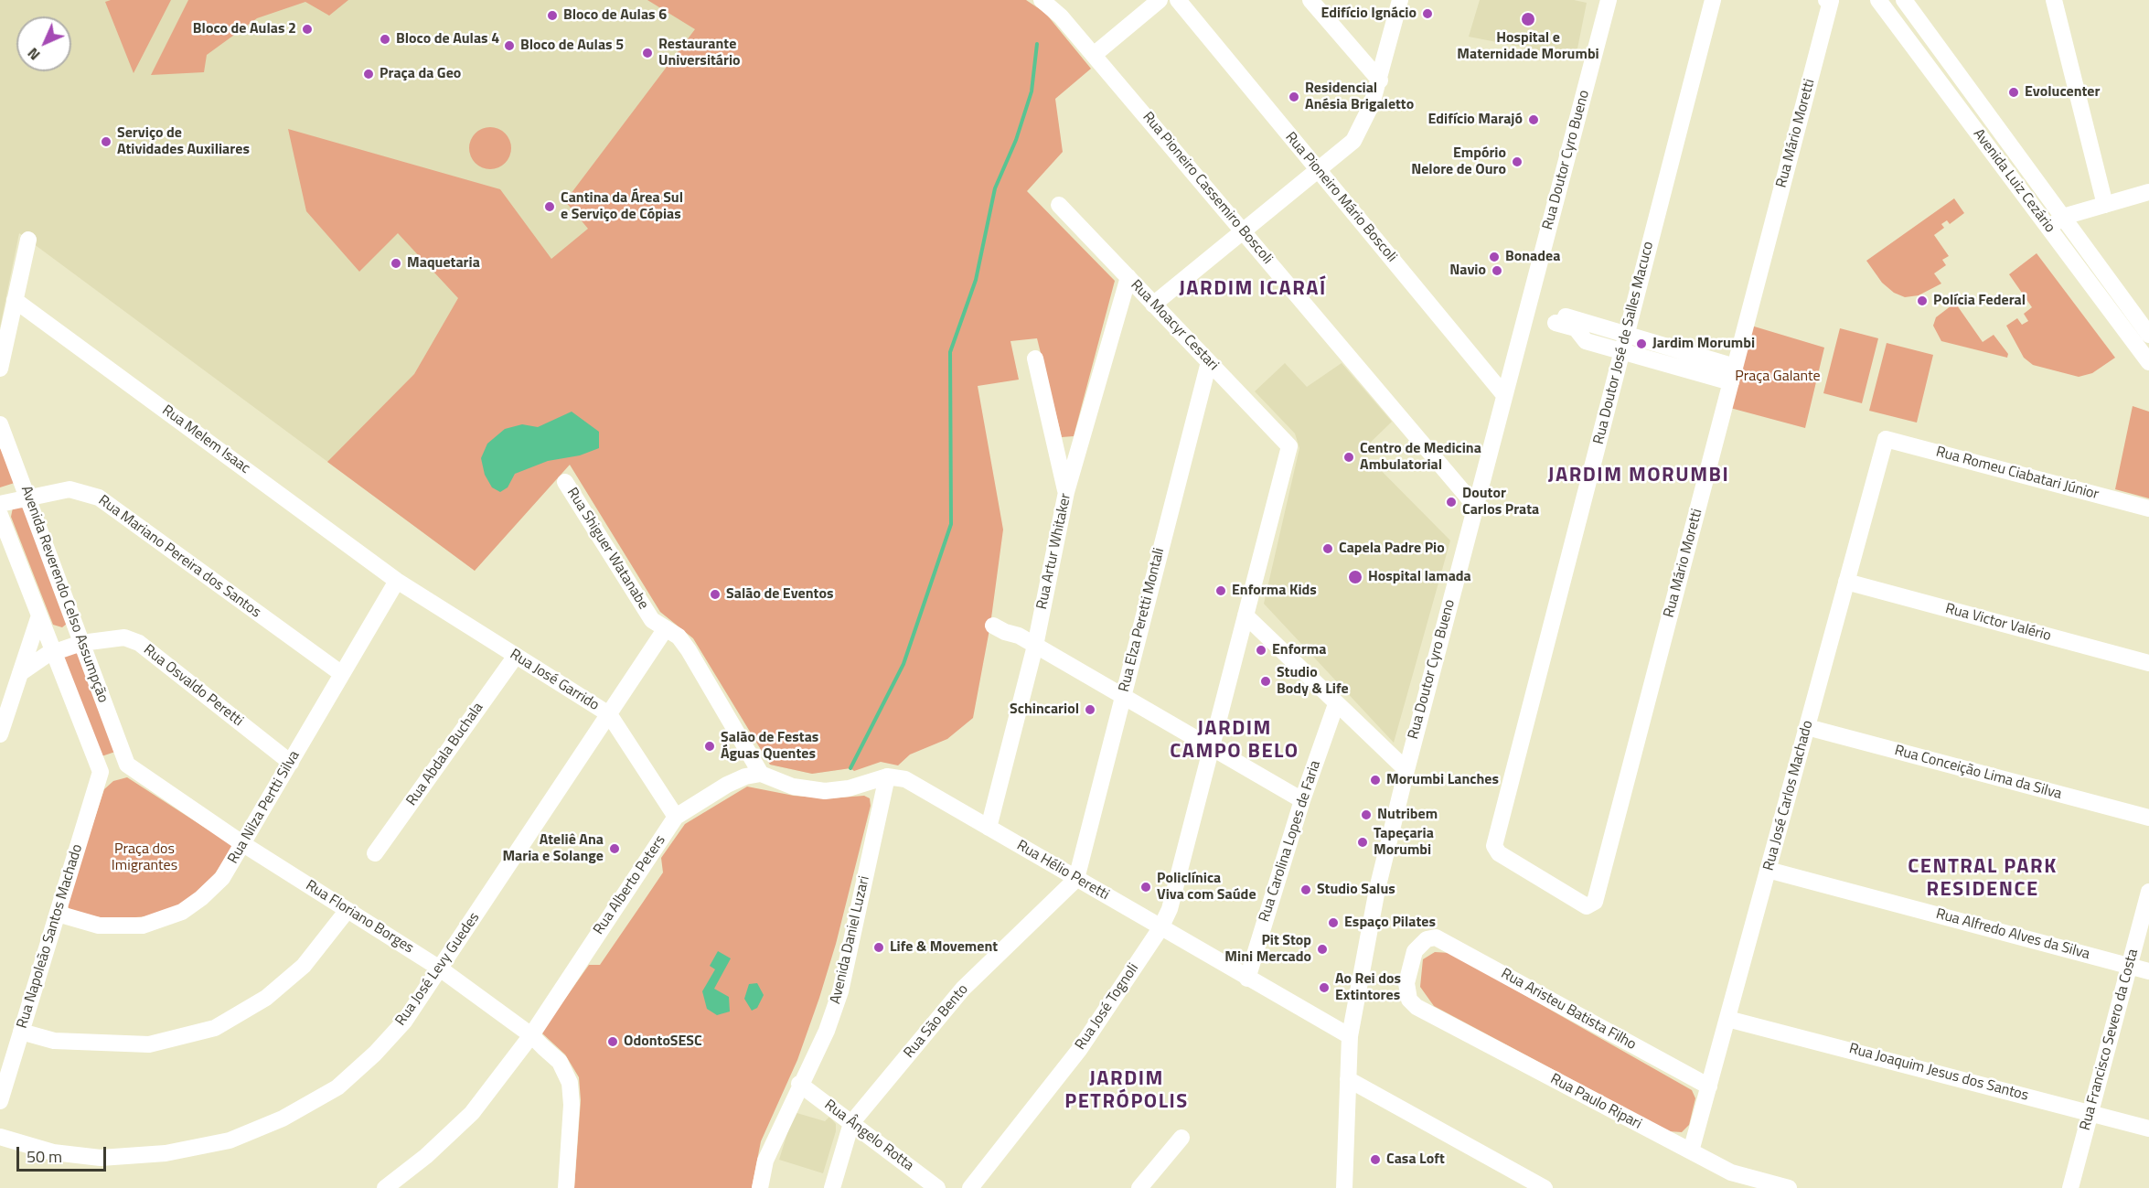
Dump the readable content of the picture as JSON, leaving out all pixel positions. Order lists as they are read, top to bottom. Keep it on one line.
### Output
{"streets":{"street":["Rua Mário Moretti","Rua Doutor Cyro Bueno","Avenida Luiz Cezário","Rua Pioneiro Cassemiro Boscoli","Rua Pioneiro Mário Boscoli","Rua Moacyr Cestari","Rua Doutor José de Salles Macuco","Rua Melem Isaac","Rua Romeu Ciabatari Júnior","Rua Shiguer Watanabe","Rua Artur Whitaker","Rua Mariano Pereira dos Santos","Avenida Reverendo Celso Assumpção","Rua Elza Peretti Montali","Rua Victor Valério","Rua José Garrido","Rua Osvaldo Peretti","Rua Abdala Buchala","Rua Conceição Lima da Silva","Rua José Carlos Machado","Rua Nilza Pertti Silva","Rua Carolina Lopes de Faria","Rua Hélio Peretti","Rua Alberto Peters","Rua Floriano Borges","Rua Alfredo Alves da Silva","Rua Napoleão Santos Machado","Avenida Daniel Luzari","Rua José Levy Guedes","Rua José Tognoli","Rua Aristeu Batista Filho","Rua São Bento","Rua Francisco Severo da Costa","Rua Joaquim Jesus dos Santos","Rua Paulo Ripari","Rua Ângelo Rotta"]},"crossings":[["Rua Mário Moretti","Rua Doutor José de Salles Macuco"],["Rua Doutor Cyro Bueno","Rua Pioneiro Cassemiro Boscoli"],["Rua Doutor Cyro Bueno","Rua Pioneiro Mário Boscoli"],["Rua Doutor Cyro Bueno","Rua Hélio Peretti"],["Rua Moacyr Cestari","Rua Artur Whitaker"],["Rua Moacyr Cestari","Rua Elza Peretti Montali"],["Rua Moacyr Cestari","Rua José Tognoli"],["Rua Melem Isaac","Rua José Garrido"],["Rua Melem Isaac","Rua Nilza Pertti Silva"],["Rua Romeu Ciabatari Júnior","Rua José Carlos Machado"],["Rua Shiguer Watanabe","Rua Alberto Peters"],["Rua Shiguer Watanabe","Rua José Levy Guedes"],["Rua Artur Whitaker","Rua Hélio Peretti"],["Rua Mariano Pereira dos Santos","Avenida Reverendo Celso Assumpção"],["Rua Mariano Pereira dos Santos","Rua Nilza Pertti Silva"],["Avenida Reverendo Celso Assumpção","Rua Osvaldo Peretti"],["Avenida Reverendo Celso Assumpção","Rua Floriano Borges"],["Avenida Reverendo Celso Assumpção","Rua Napoleão Santos Machado"],["Rua Elza Peretti Montali","Rua Hélio Peretti"],["Rua Elza Peretti Montali","Rua São Bento"],["Rua Victor Valério","Rua José Carlos Machado"],["Rua José Garrido","Rua Abdala Buchala"],["Rua José Garrido","Rua Nilza Pertti Silva"],["Rua José Garrido","Rua Alberto Peters"],["Rua José Garrido","Rua José Levy Guedes"],["Rua Osvaldo Peretti","Rua Nilza Pertti Silva"],["Rua Conceição Lima da Silva","Rua José Carlos Machado"],["Rua José Carlos Machado","Rua Alfredo Alves da Silva"],["Rua José Carlos Machado","Rua Aristeu Batista Filho"],["Rua José Carlos Machado","Rua Joaquim Jesus dos Santos"],["Rua José Carlos Machado","Rua Paulo Ripari"],["Rua Nilza Pertti Silva","Rua Floriano Borges"],["Rua Nilza Pertti Silva","Rua Napoleão Santos Machado"],["Rua Carolina Lopes de Faria","Rua Hélio Peretti"],["Rua Hélio Peretti","Avenida Daniel Luzari"],["Rua Hélio Peretti","Rua José Tognoli"],["Rua Hélio Peretti","Rua São Bento"],["Rua Alberto Peters","Rua Floriano Borges"],["Rua Floriano Borges","Rua José Levy Guedes"],["Rua Alfredo Alves da Silva","Rua Francisco Severo da Costa"],["Avenida Daniel Luzari","Rua Ângelo Rotta"],["Rua Aristeu Batista Filho","Rua Paulo Ripari"],["Rua São Bento","Rua Ângelo Rotta"],["Rua Francisco Severo da Costa","Rua Joaquim Jesus dos Santos"]],"districts":["JARDIM ICARAÍ","JARDIM MORUMBI","JARDIM CAMPO BELO","CENTRAL PARK RESIDENCE","JARDIM PETRÓPOLIS"],"parks":["Praça Galante","Praça dos Imigrantes"],"places":["Edifício Ignácio","Bloco de Aulas 6","Hospital e Maternidade Morumbi","Bloco de Aulas 2","Bloco de Aulas 4","Bloco de Aulas 5","Restaurante Universitário","Praça da Geo","Evolucenter","Residencial Anésia Brigaletto","Edifício Marajó","Serviço de Atividades Auxiliares","Empório Nelore de Ouro","Cantina da Área Sul e Serviço de Cópias","Bonadea","Maquetaria","Navio","Polícia Federal","Jardim Morumbi","Centro de Medicina Ambulatorial","Doutor Carlos Prata","Capela Padre Pio","Hospital Iamada","Enforma Kids","Salão de Eventos","Enforma","Studio Body & Life","Schincariol","Salão de Festas Águas Quentes","Morumbi Lanches","Nutribem","Tapeçaria Morumbi","Ateliê Ana Maria e Solange","Policlínica Viva com Saúde","Studio Salus","Espaço Pilates","Life & Movement","Pit Stop Mini Mercado","Ao Rei dos Extintores","OdontoSESC","Casa Loft"],"scale_bar":"50 m","north":"bottom left"}
